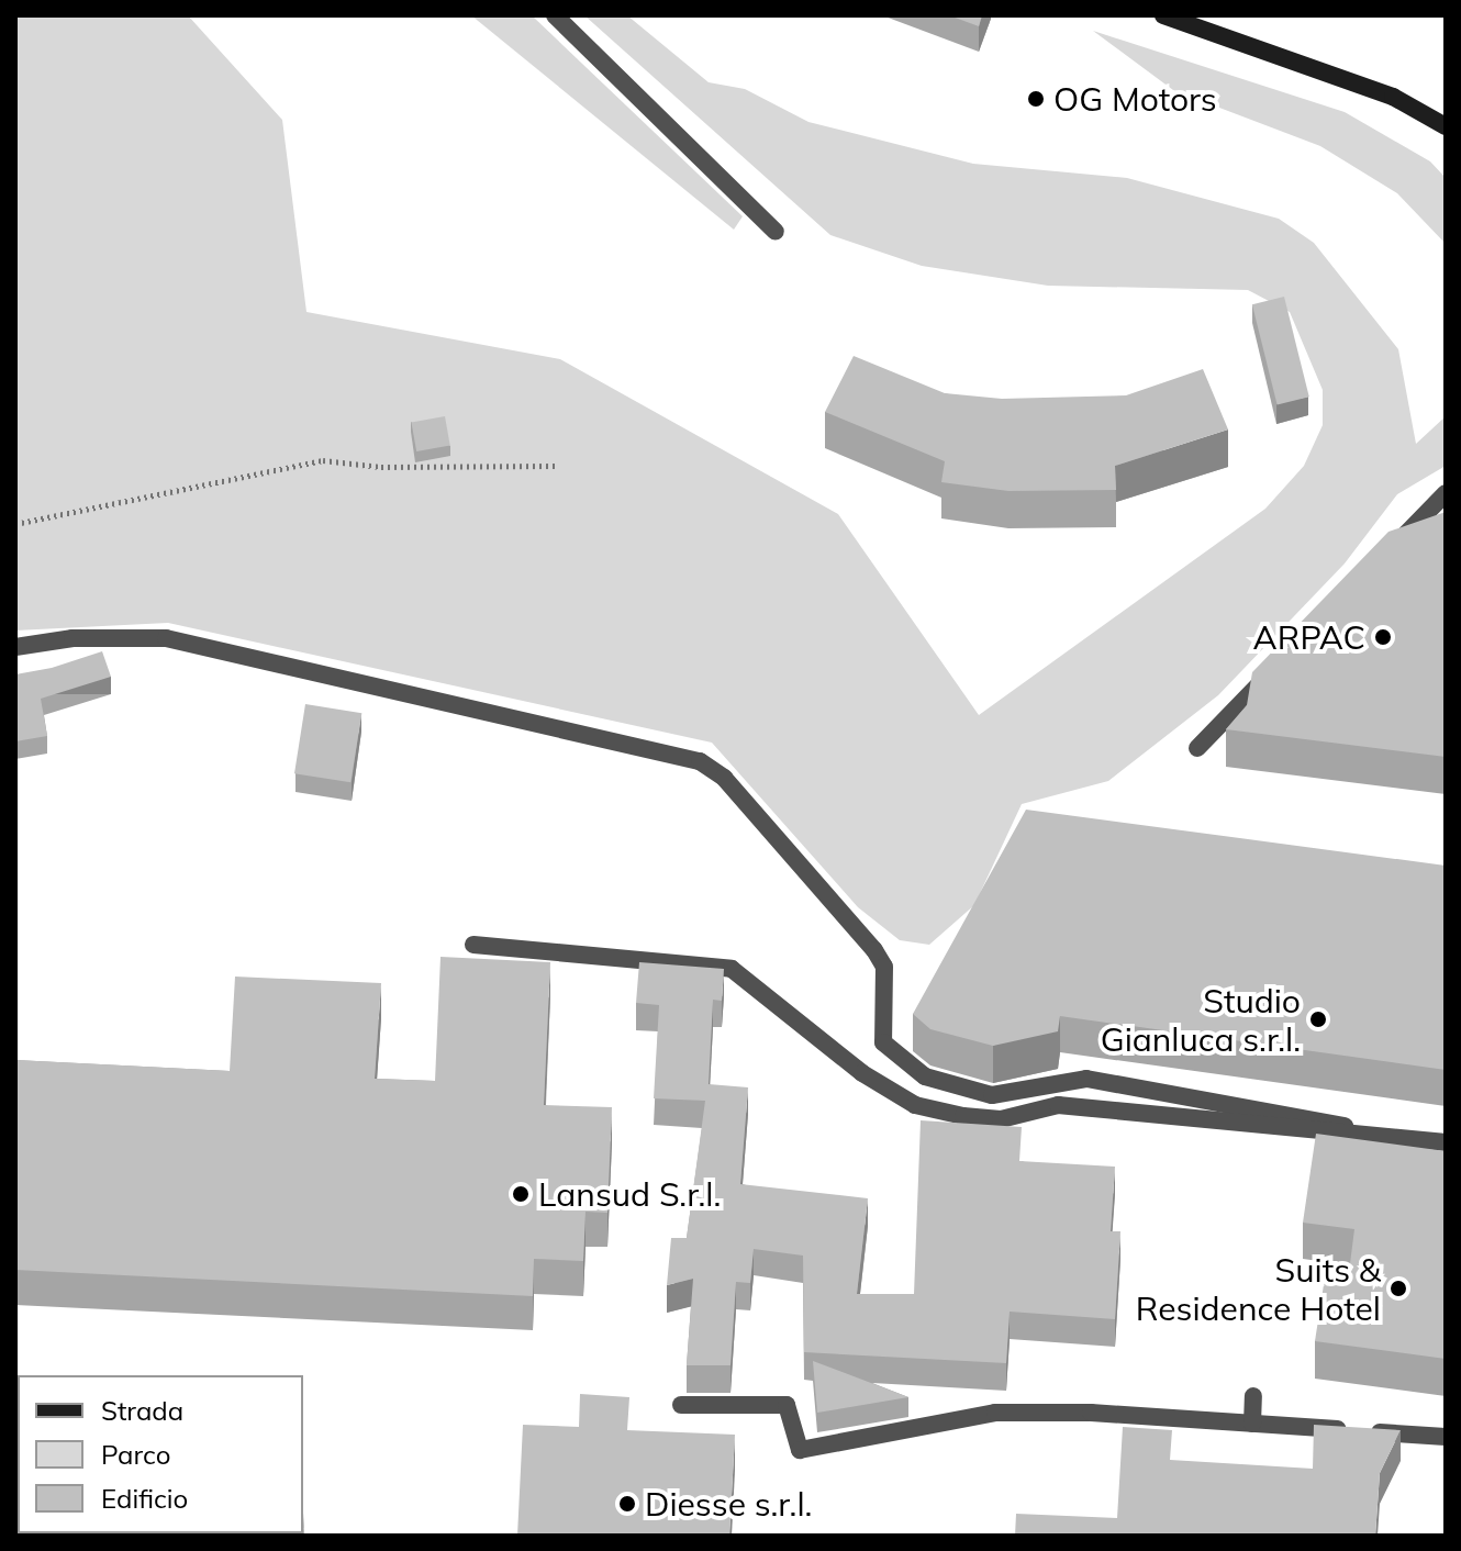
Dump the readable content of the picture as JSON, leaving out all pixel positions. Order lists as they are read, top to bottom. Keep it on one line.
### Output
{"places":["OG Motors","ARPAC","Studio Gianluca s.r.l.","Lansud S.r.l.","Suits & Residence Hotel","Diesse s.r.l."],"legend":["Strada","Parco","Edificio"]}
